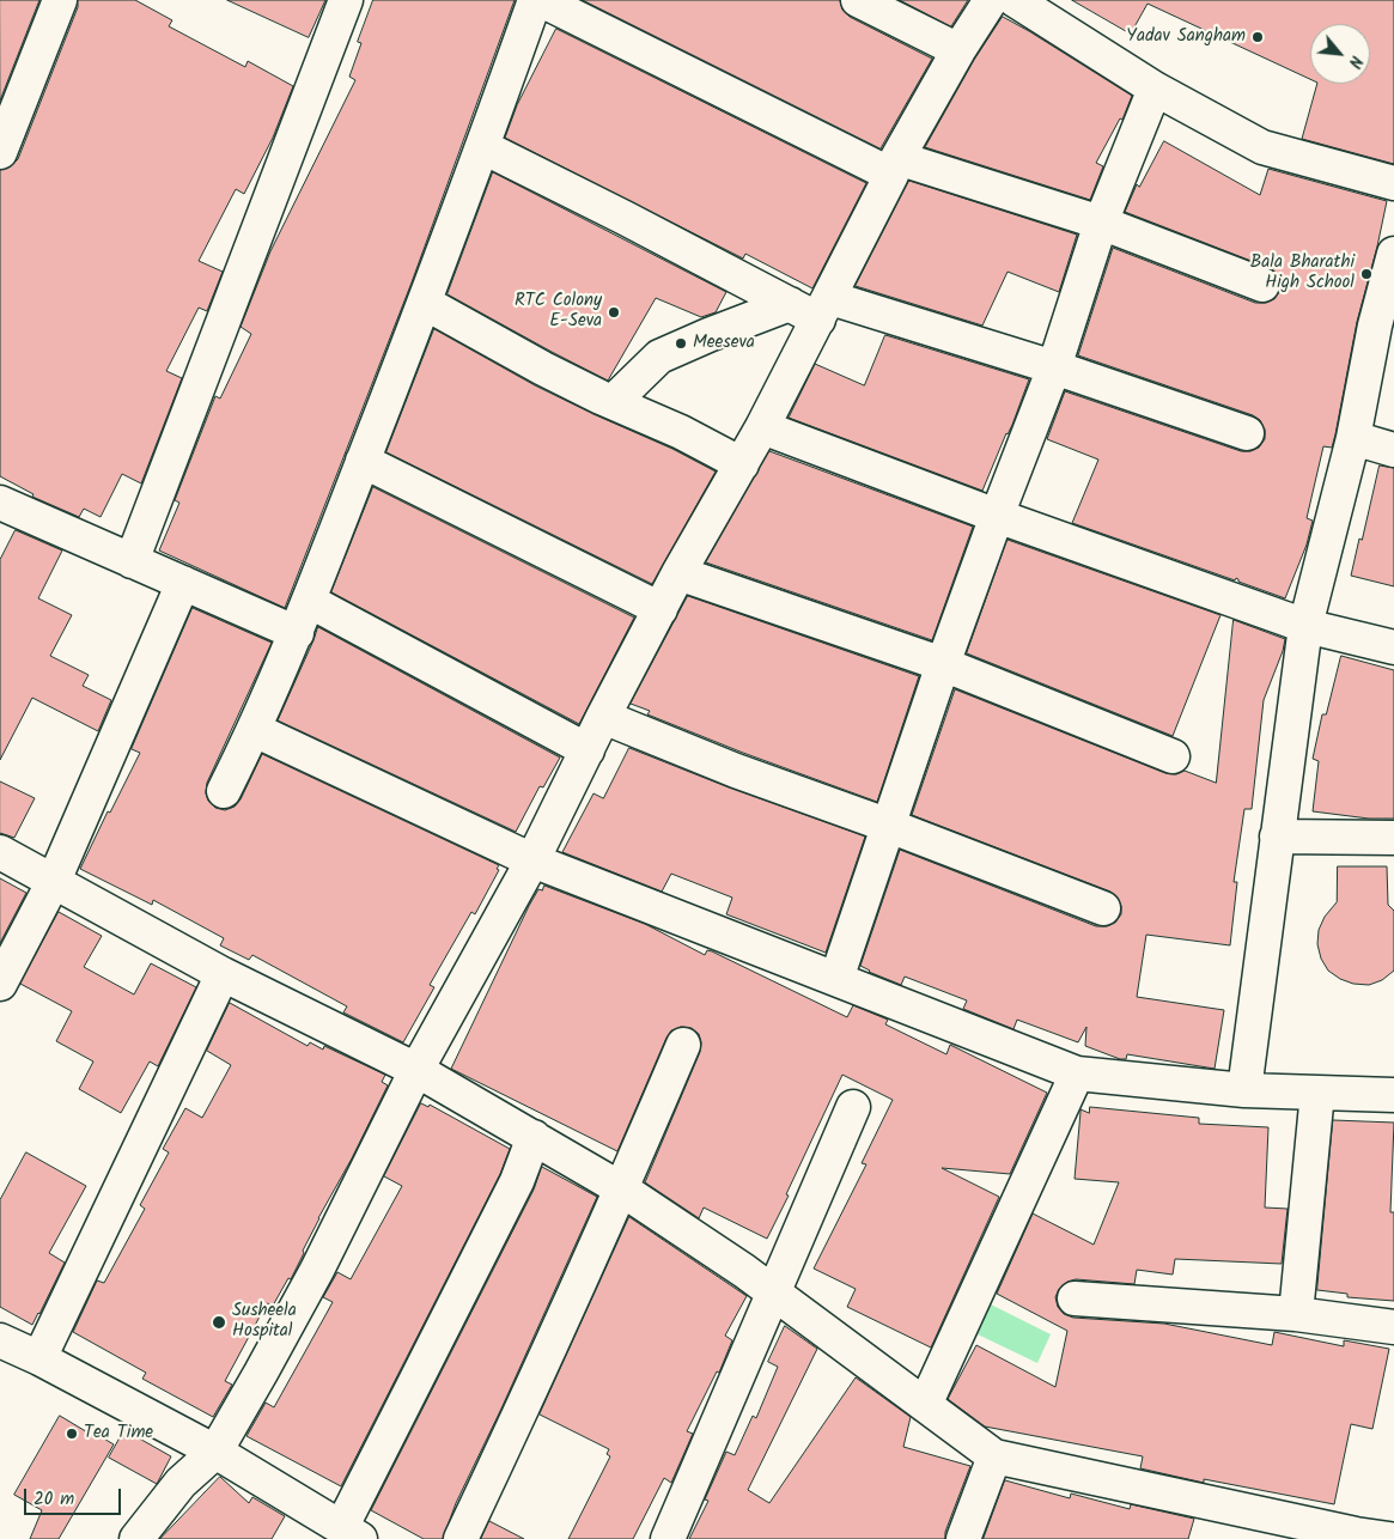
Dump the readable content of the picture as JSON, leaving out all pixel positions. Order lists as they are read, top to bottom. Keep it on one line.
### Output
{"places":["Yadav Sangham","Bala Bharathi High School","RTC Colony E-Seva","Meeseva","Susheela Hospital","Tea Time"],"scale_bar":"20 m","north":"bottom right"}
